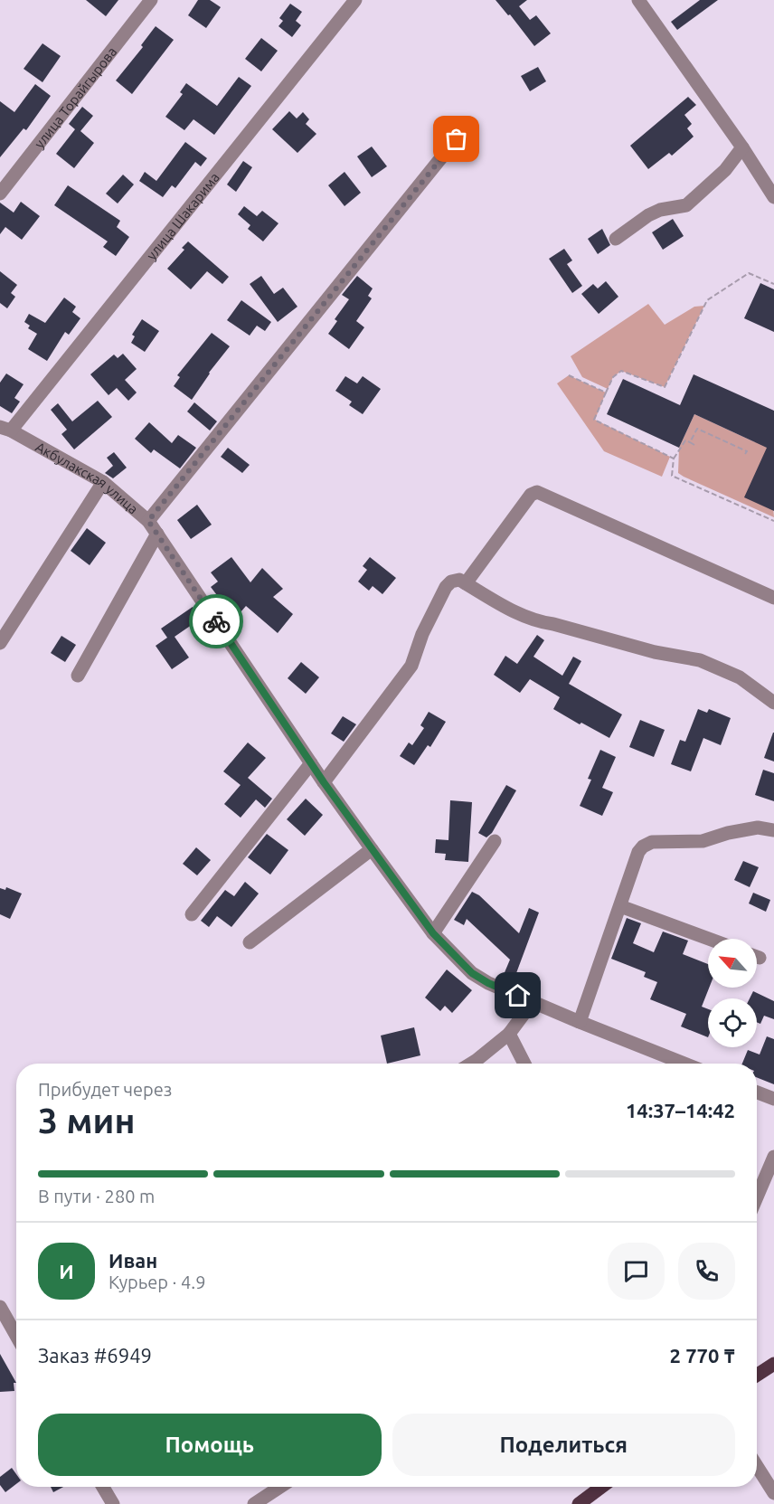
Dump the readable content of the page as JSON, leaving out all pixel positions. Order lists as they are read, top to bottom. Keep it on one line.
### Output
{"streets":{"street":["улица Торайгырова","улица Шакарима","Акбулакская улица"]},"crossings":[["улица Шакарима","Акбулакская улица"]],"north":"top left","page":{"heading":["3 мин","Прибудет через","14:37–14:42"],"panel":["Иван","Курьер · 4.9","Заказ #6949","2 770 ₸"],"bar":"В пути · 280 m","round":"И","buttons":["Помощь","Поделиться"]}}
